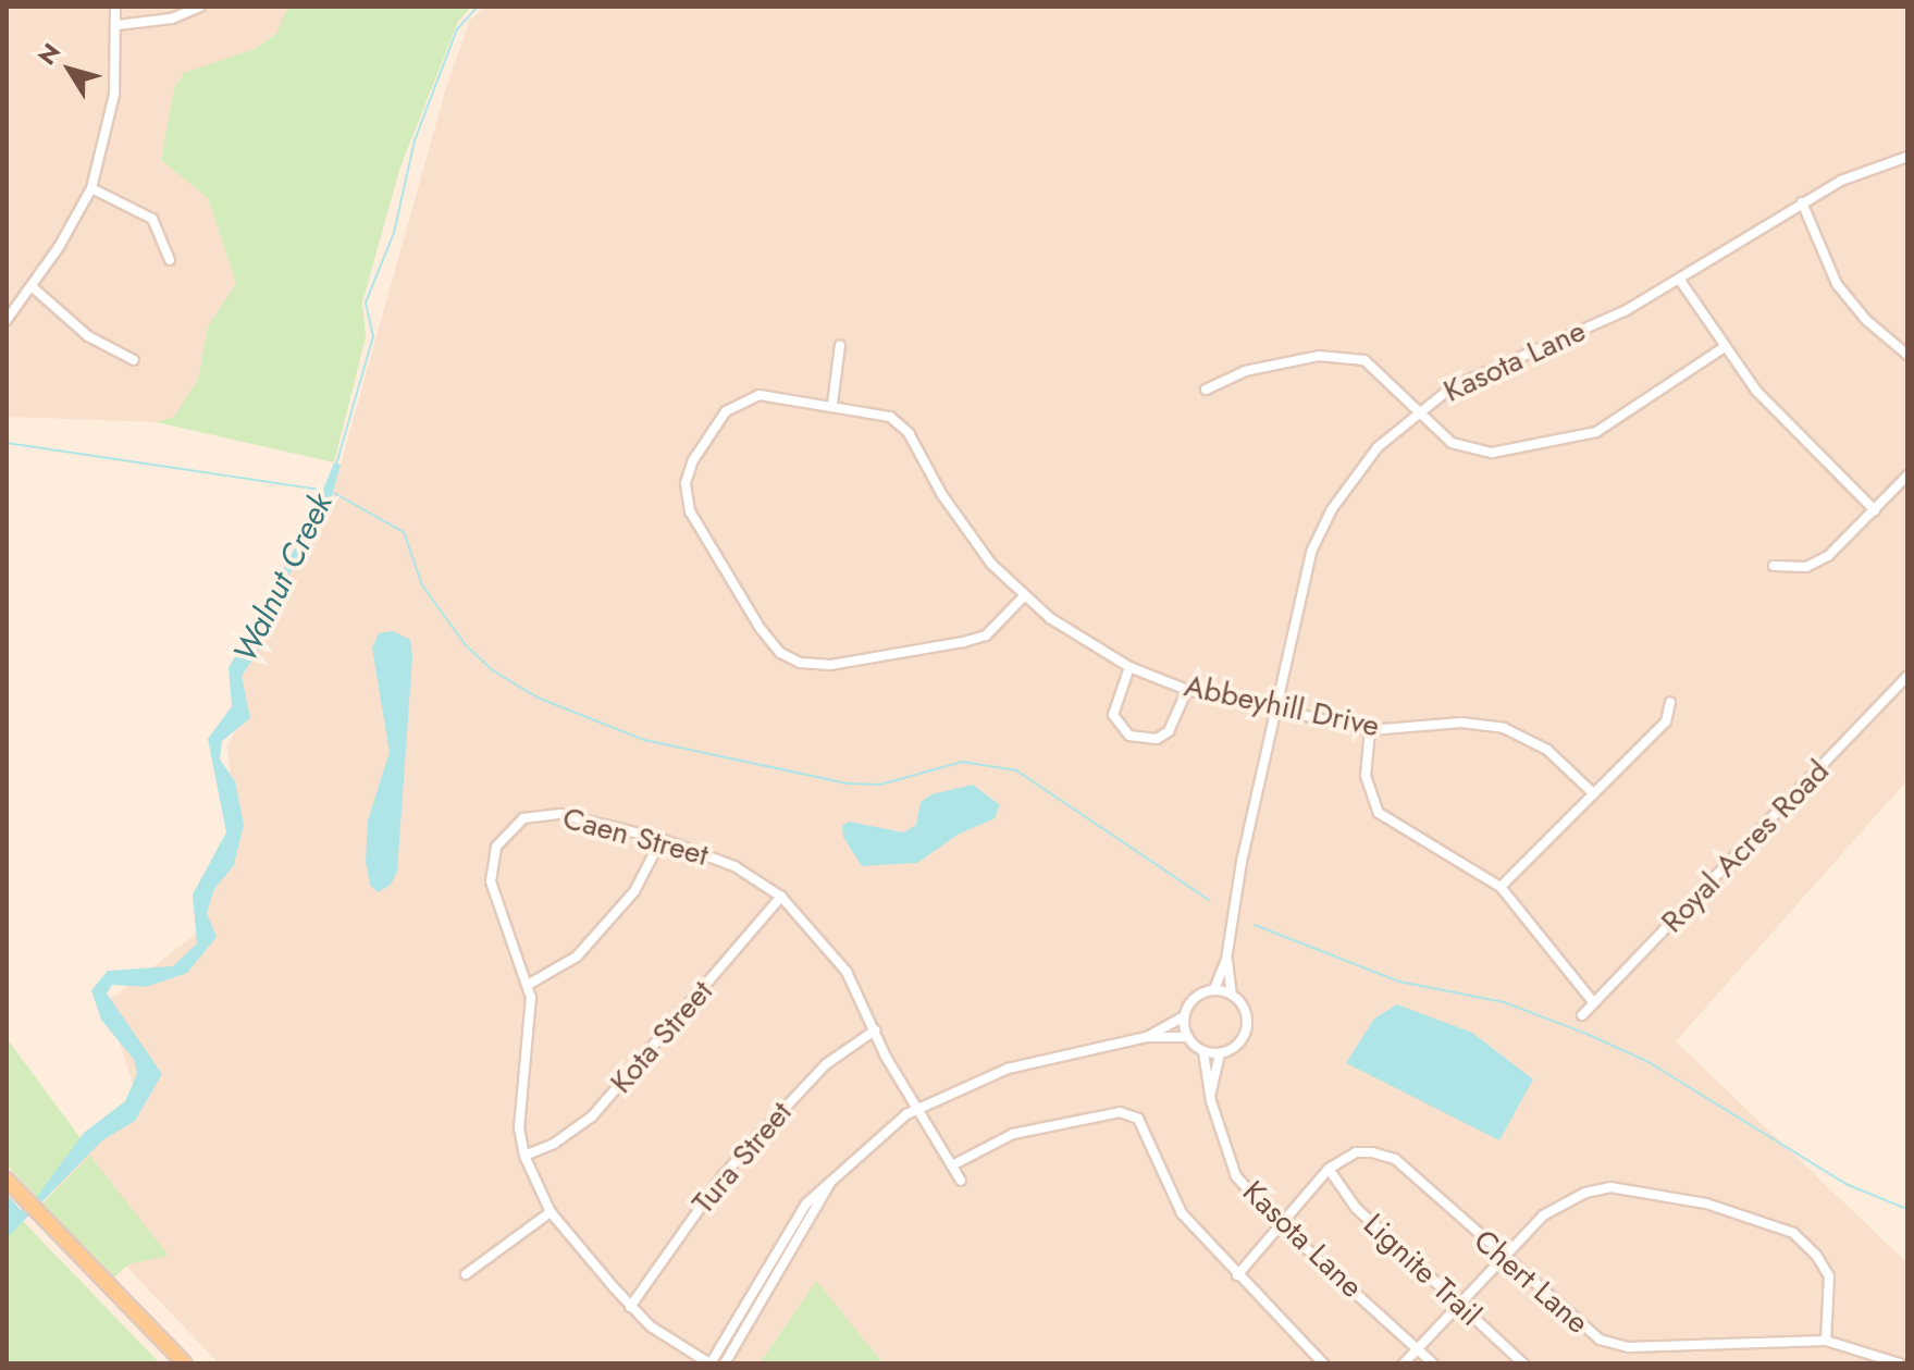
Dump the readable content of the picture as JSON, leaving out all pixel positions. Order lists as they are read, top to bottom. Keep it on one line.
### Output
{"streets":{"street":["Kasota Lane","Abbeyhill Drive","Caen Street","Royal Acres Road","Kota Street","Tura Street","Lignite Trail","Chert Lane"]},"crossings":[["Kasota Lane","Abbeyhill Drive"],["Caen Street","Kota Street"],["Caen Street","Tura Street"],["Lignite Trail","Chert Lane"]],"water":["Walnut Creek"],"north":"top left"}
